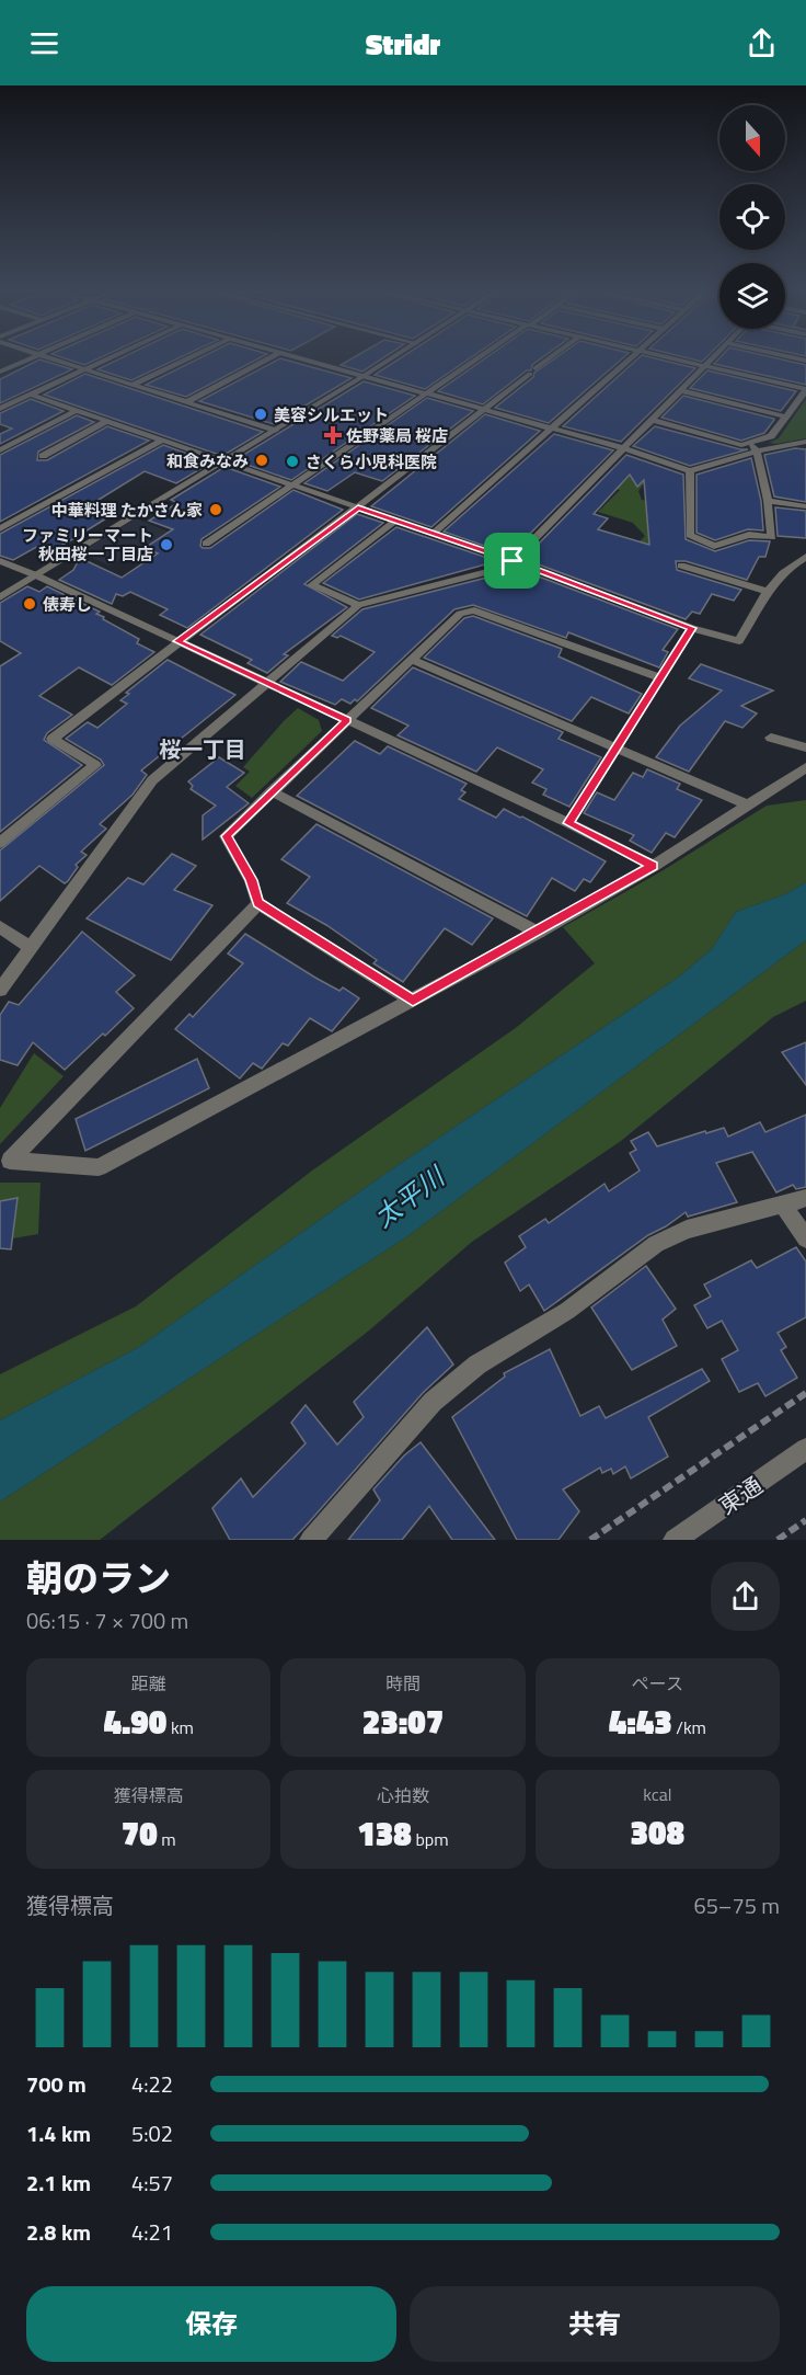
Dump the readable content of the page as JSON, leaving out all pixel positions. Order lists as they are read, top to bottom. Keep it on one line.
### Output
{"streets":{"street":["東通"]},"districts":["桜一丁目"],"water":["太平川"],"places":{"other":["美容シルエット","和食みなみ","さくら小児科医院","中華料理 たかさん家","ファミリーマート 秋田桜一丁目店","俵寿し"],"health":["佐野薬局 桜店"]},"north":"bottom","page":{"header":"Stridr","heading":["朝のラン","06:15 · 7 × 700 m"],"stats":[["距離","4.90 km"],["時間","23:07"],["ペース","4:43 /km"],["獲得標高","70 m"],["心拍数","138 bpm"],["kcal","308"]],"chart":["獲得標高","65–75 m"],"list":[{"name":"700 m","note":"4:22"},{"name":"1.4 km","note":"5:02"},{"name":"2.1 km","note":"4:57"},{"name":"2.8 km","note":"4:21"}],"buttons":["保存","共有"]}}
